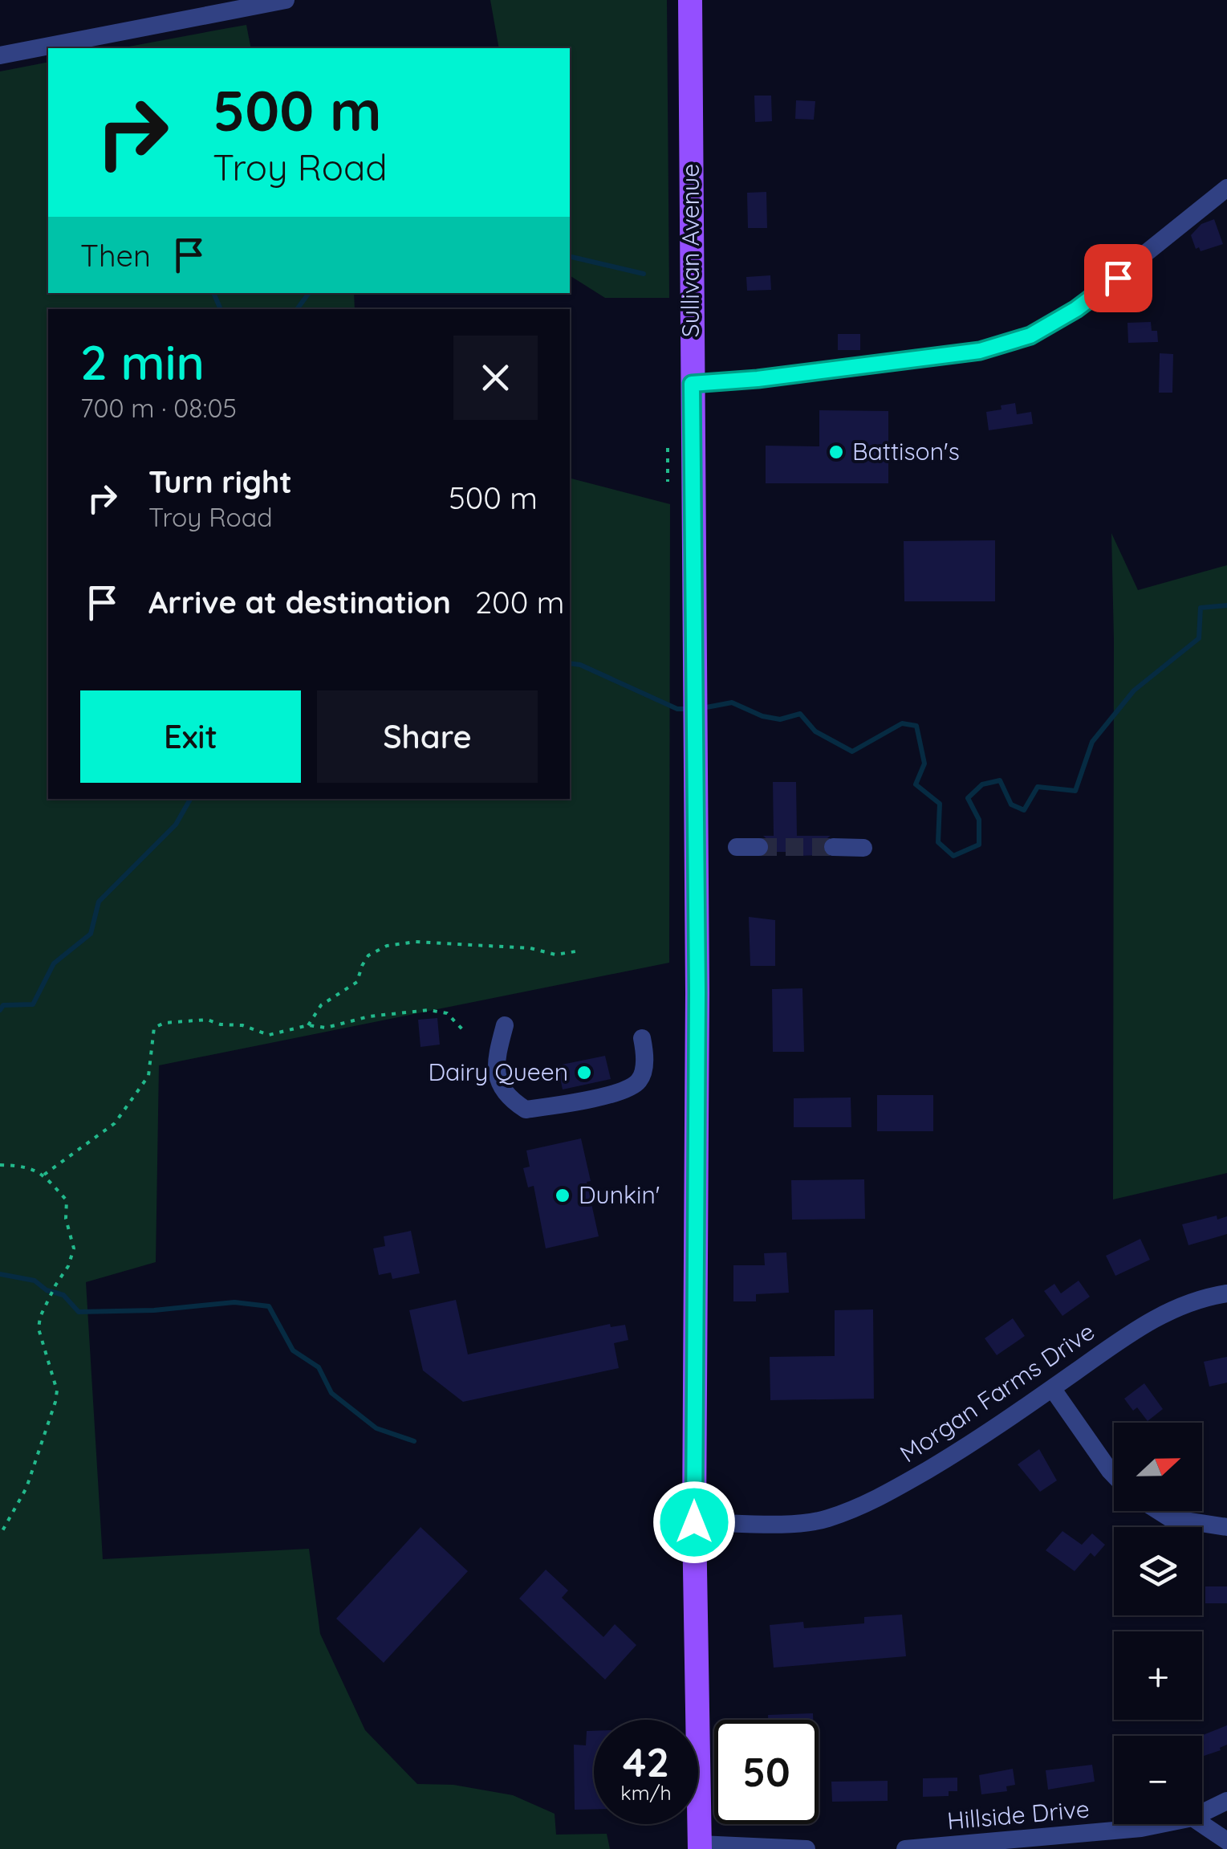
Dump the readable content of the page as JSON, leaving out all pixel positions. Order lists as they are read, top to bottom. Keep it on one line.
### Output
{"streets":{"main road":["Sullivan Avenue"],"street":["Morgan Farms Drive","Hillside Drive"]},"crossings":[["Sullivan Avenue","Morgan Farms Drive"]],"places":["Battison's","Dairy Queen","Dunkin'"],"north":"right","page":{"turn":["500 m","Troy Road"],"then":"Then","heading":["2 min","700 m · 08:05"],"list":[{"name":"Turn right","note":"Troy Road","value":"500 m"},{"name":"Arrive at destination","value":"200 m"}],"buttons":["Exit","Share"],"map_buttons":["+","−"],"speed":"42 km/h","limit":"50"}}
